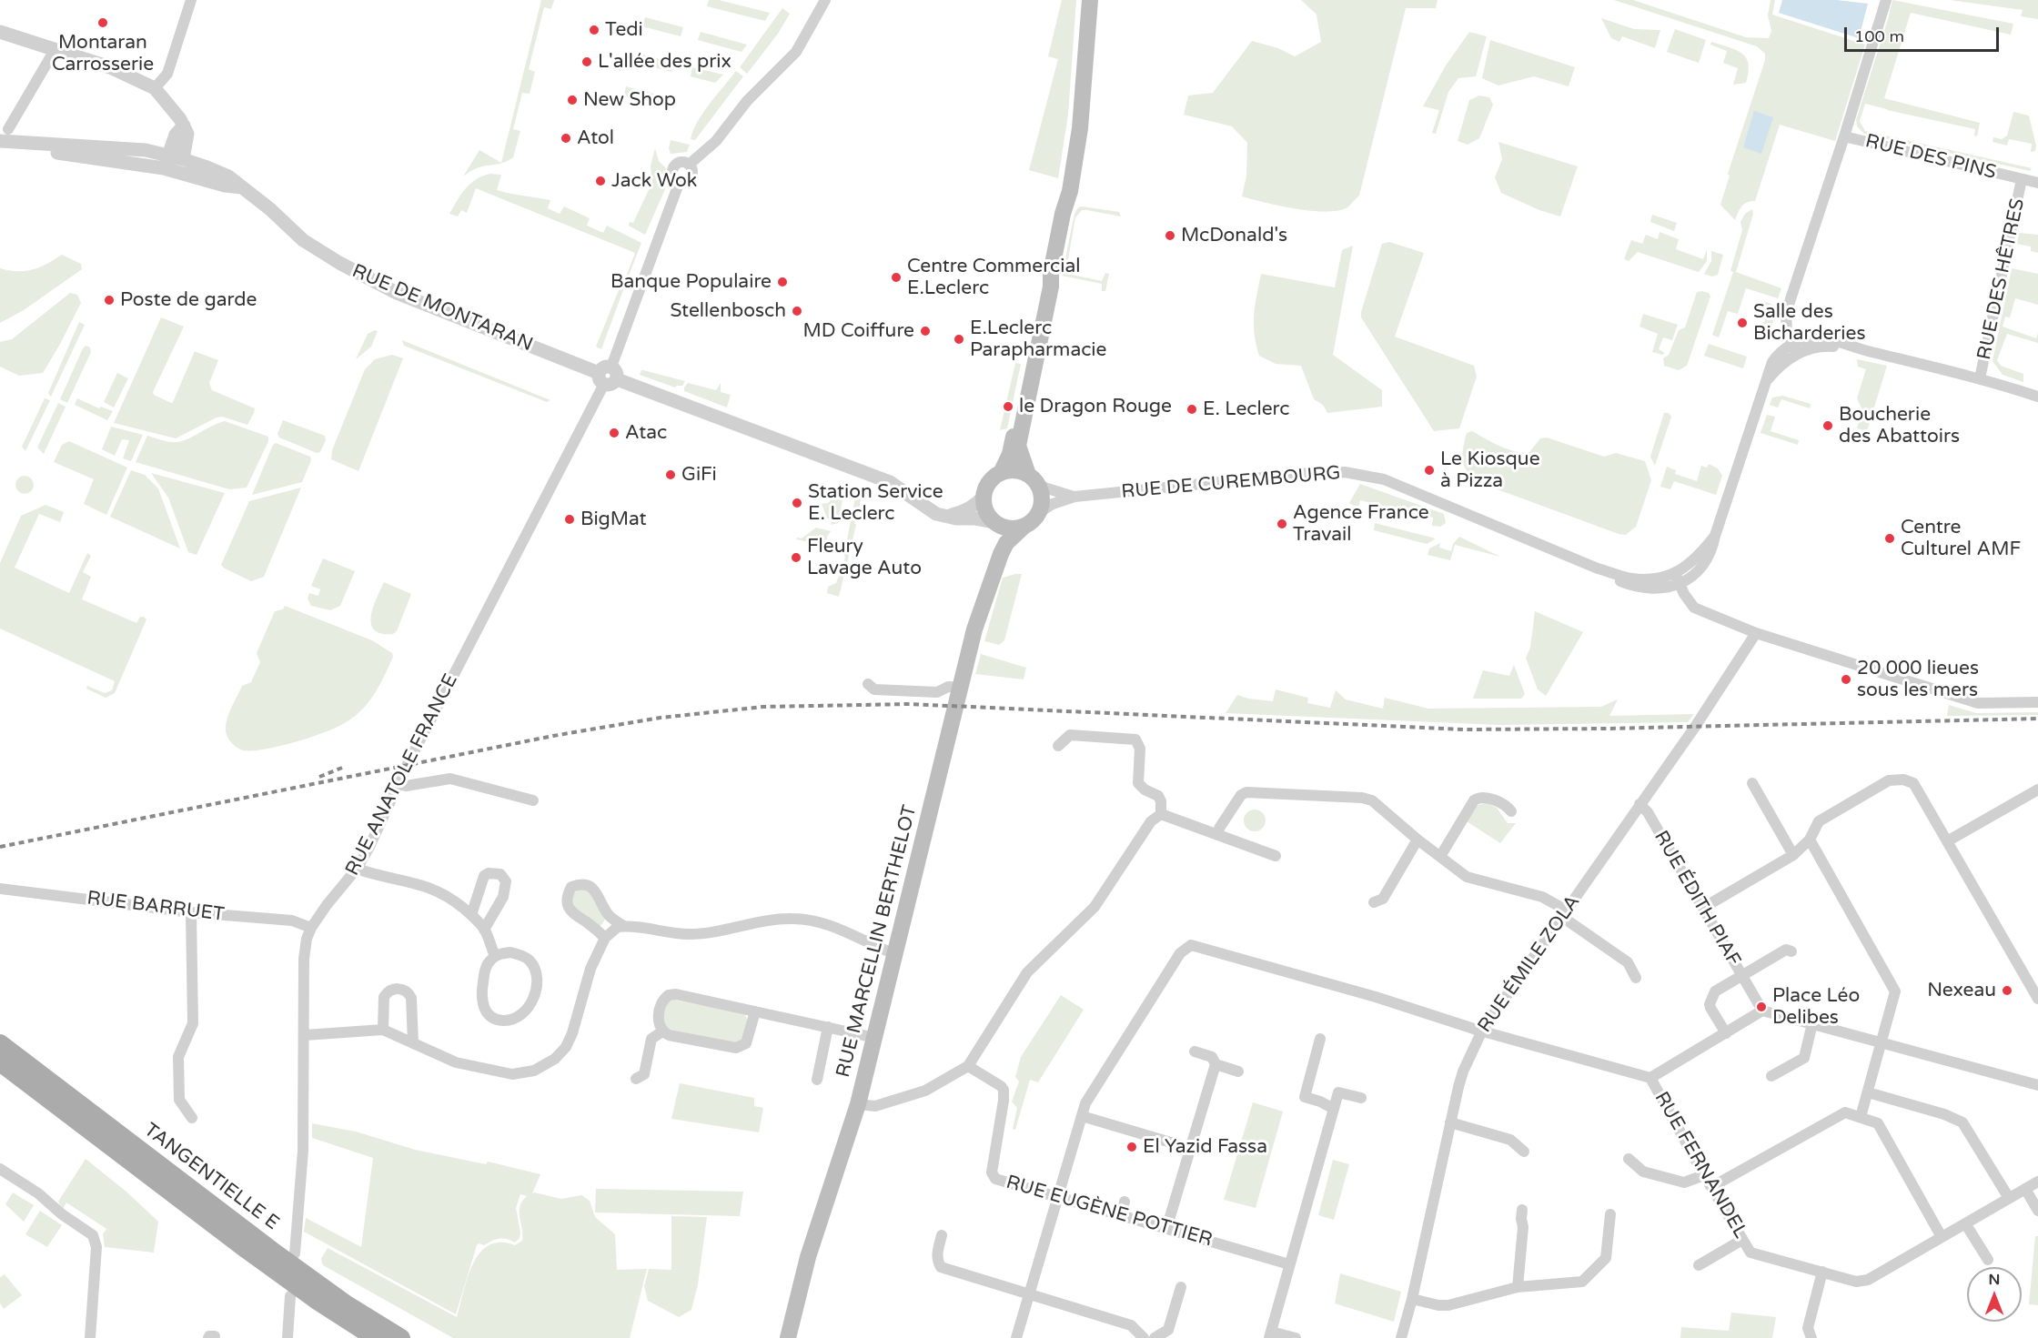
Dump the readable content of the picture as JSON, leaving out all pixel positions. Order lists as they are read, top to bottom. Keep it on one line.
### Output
{"streets":{"main road":["RUE MARCELLIN BERTHELOT","TANGENTIELLE E"],"street":["RUE DES PINS","RUE DES HÊTRES","RUE DE MONTARAN","RUE DE CUREMBOURG","RUE ANATOLE FRANCE","RUE ÉDITH PIAF","RUE BARRUET","RUE ÉMILE ZOLA","RUE FERNANDEL","RUE EUGÈNE POTTIER"]},"crossings":[["RUE DES PINS","RUE DES HÊTRES"],["RUE DE MONTARAN","RUE DE CUREMBOURG"],["RUE DE MONTARAN","RUE ANATOLE FRANCE"],["RUE DE MONTARAN","RUE MARCELLIN BERTHELOT"],["RUE DE CUREMBOURG","RUE MARCELLIN BERTHELOT"],["RUE ANATOLE FRANCE","RUE BARRUET"],["RUE ÉDITH PIAF","RUE ÉMILE ZOLA"]],"places":["Montaran Carrosserie","Tedi","L'allée des prix","New Shop","Atol","Jack Wok","McDonald's","Centre Commercial E.Leclerc","Banque Populaire","Poste de garde","Stellenbosch","Salle des Bicharderies","MD Coiffure","E.Leclerc Parapharmacie","le Dragon Rouge","E. Leclerc","Boucherie des Abattoirs","Atac","Le Kiosque à Pizza","GiFi","Station Service E. Leclerc","BigMat","Agence France Travail","Centre Culturel AMF","Fleury Lavage Auto","20 000 lieues sous les mers","Nexeau","Place Léo Delibes","El Yazid Fassa"],"scale_bar":"100 m","north":"top"}
